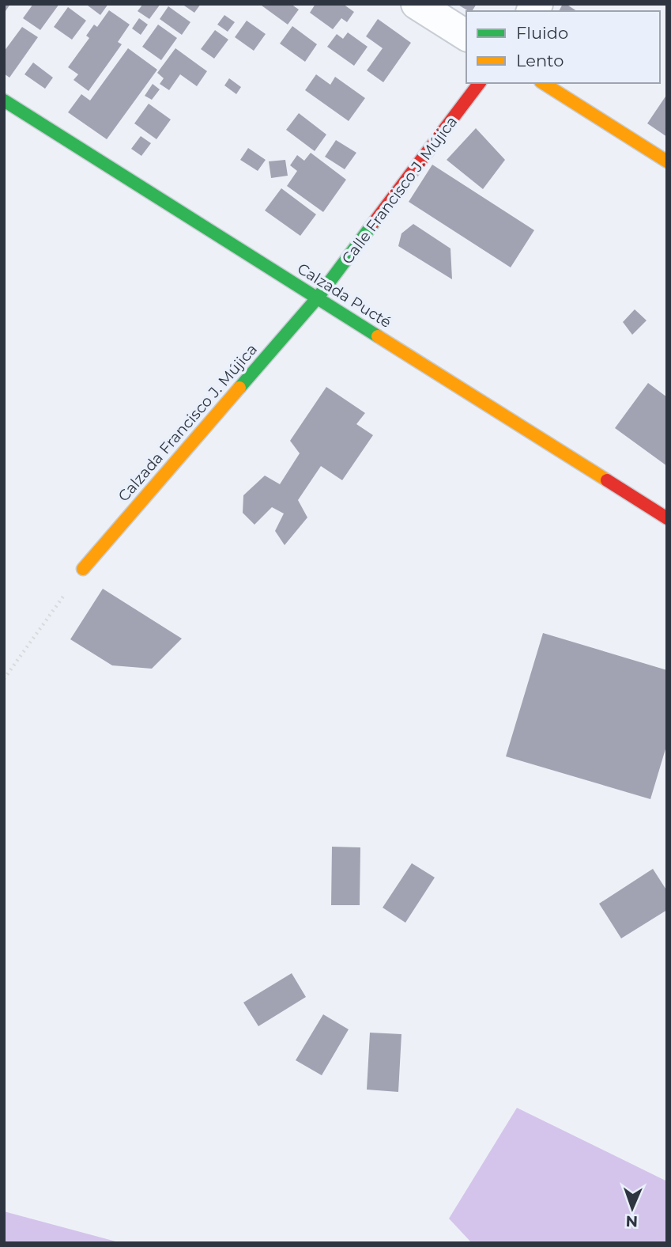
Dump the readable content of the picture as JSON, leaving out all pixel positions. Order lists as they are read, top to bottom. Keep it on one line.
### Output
{"streets":{"street":["Calle Francisco J. Mújica","Calzada Pucté","Calzada Francisco J. Mújica"]},"crossings":[["Calle Francisco J. Mújica","Calzada Pucté"],["Calle Francisco J. Mújica","Calzada Francisco J. Mújica"],["Calzada Pucté","Calzada Francisco J. Mújica"]],"legend":["Fluido","Lento"],"north":"bottom"}
